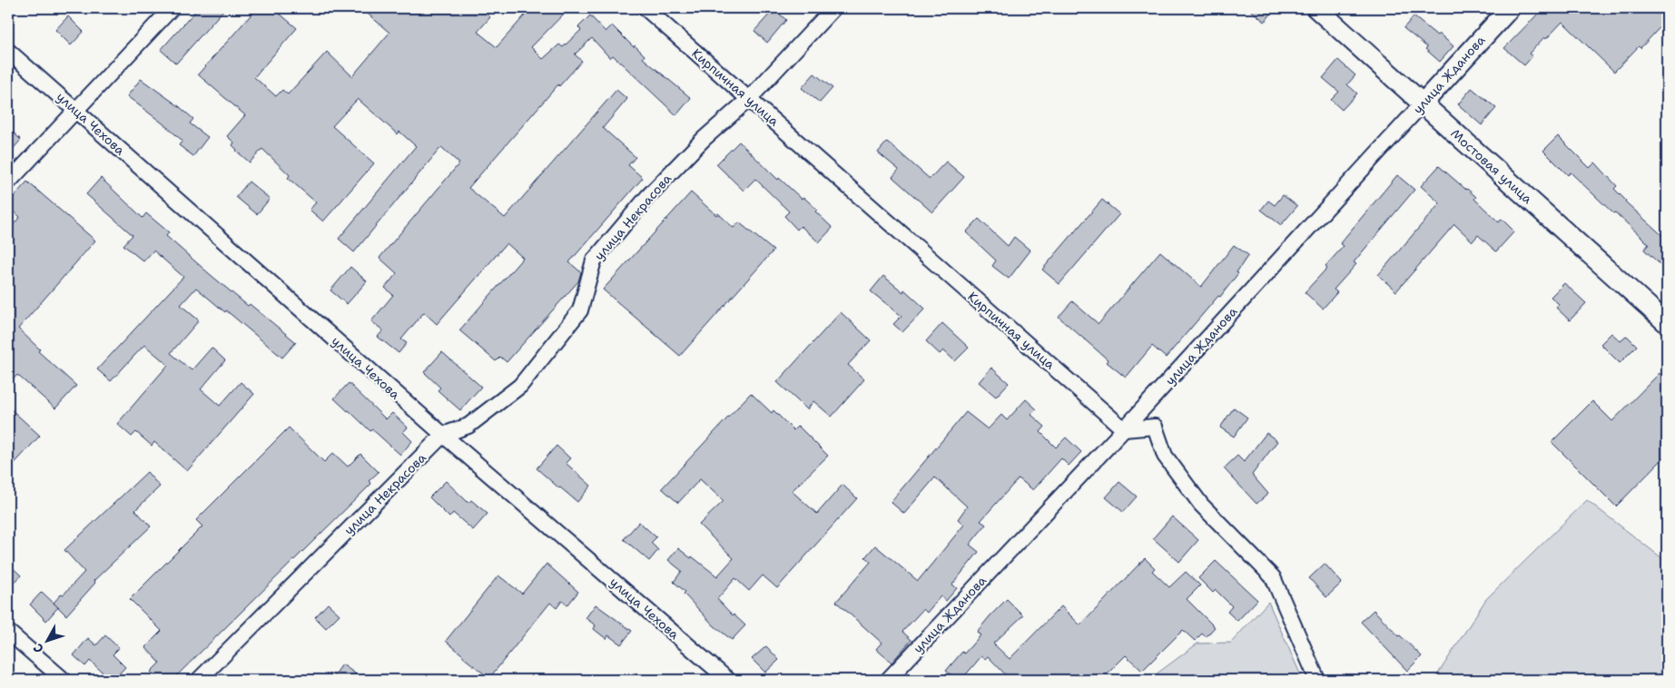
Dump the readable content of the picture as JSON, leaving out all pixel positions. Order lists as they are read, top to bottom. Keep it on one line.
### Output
{"streets":{"street":["улица Жданова","Кирпичная улица","улица Чехова","Мостовая улица","улица Некрасова"]},"crossings":[["улица Жданова","Кирпичная улица"],["улица Жданова","Мостовая улица"],["Кирпичная улица","улица Некрасова"],["улица Чехова","улица Некрасова"]],"north":"bottom left"}
